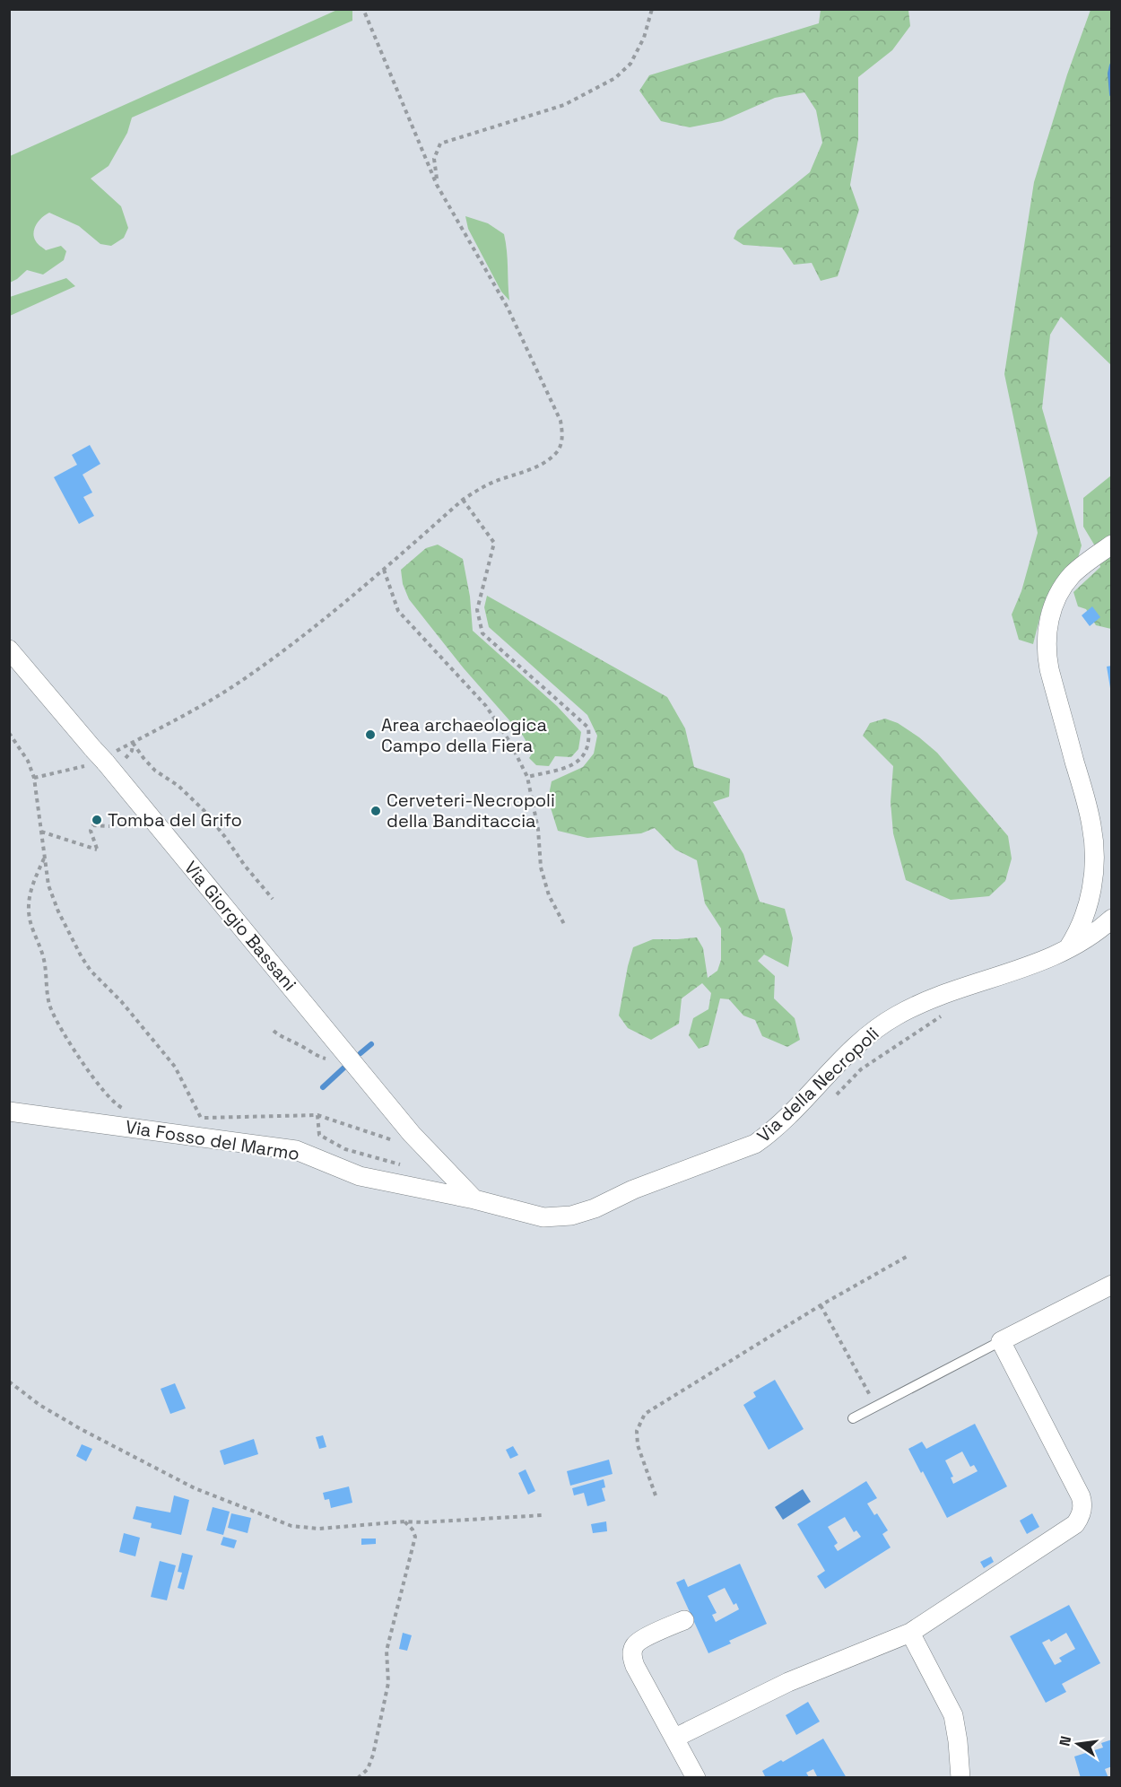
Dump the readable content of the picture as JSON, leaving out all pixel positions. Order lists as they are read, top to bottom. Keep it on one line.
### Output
{"streets":{"street":["Via Giorgio Bassani","Via della Necropoli","Via Fosso del Marmo"]},"crossings":[["Via Giorgio Bassani","Via della Necropoli"],["Via Giorgio Bassani","Via Fosso del Marmo"],["Via della Necropoli","Via Fosso del Marmo"]],"places":["Area archaeologica Campo della Fiera","Cerveteri-Necropoli della Banditaccia","Tomba del Grifo"],"north":"left"}
